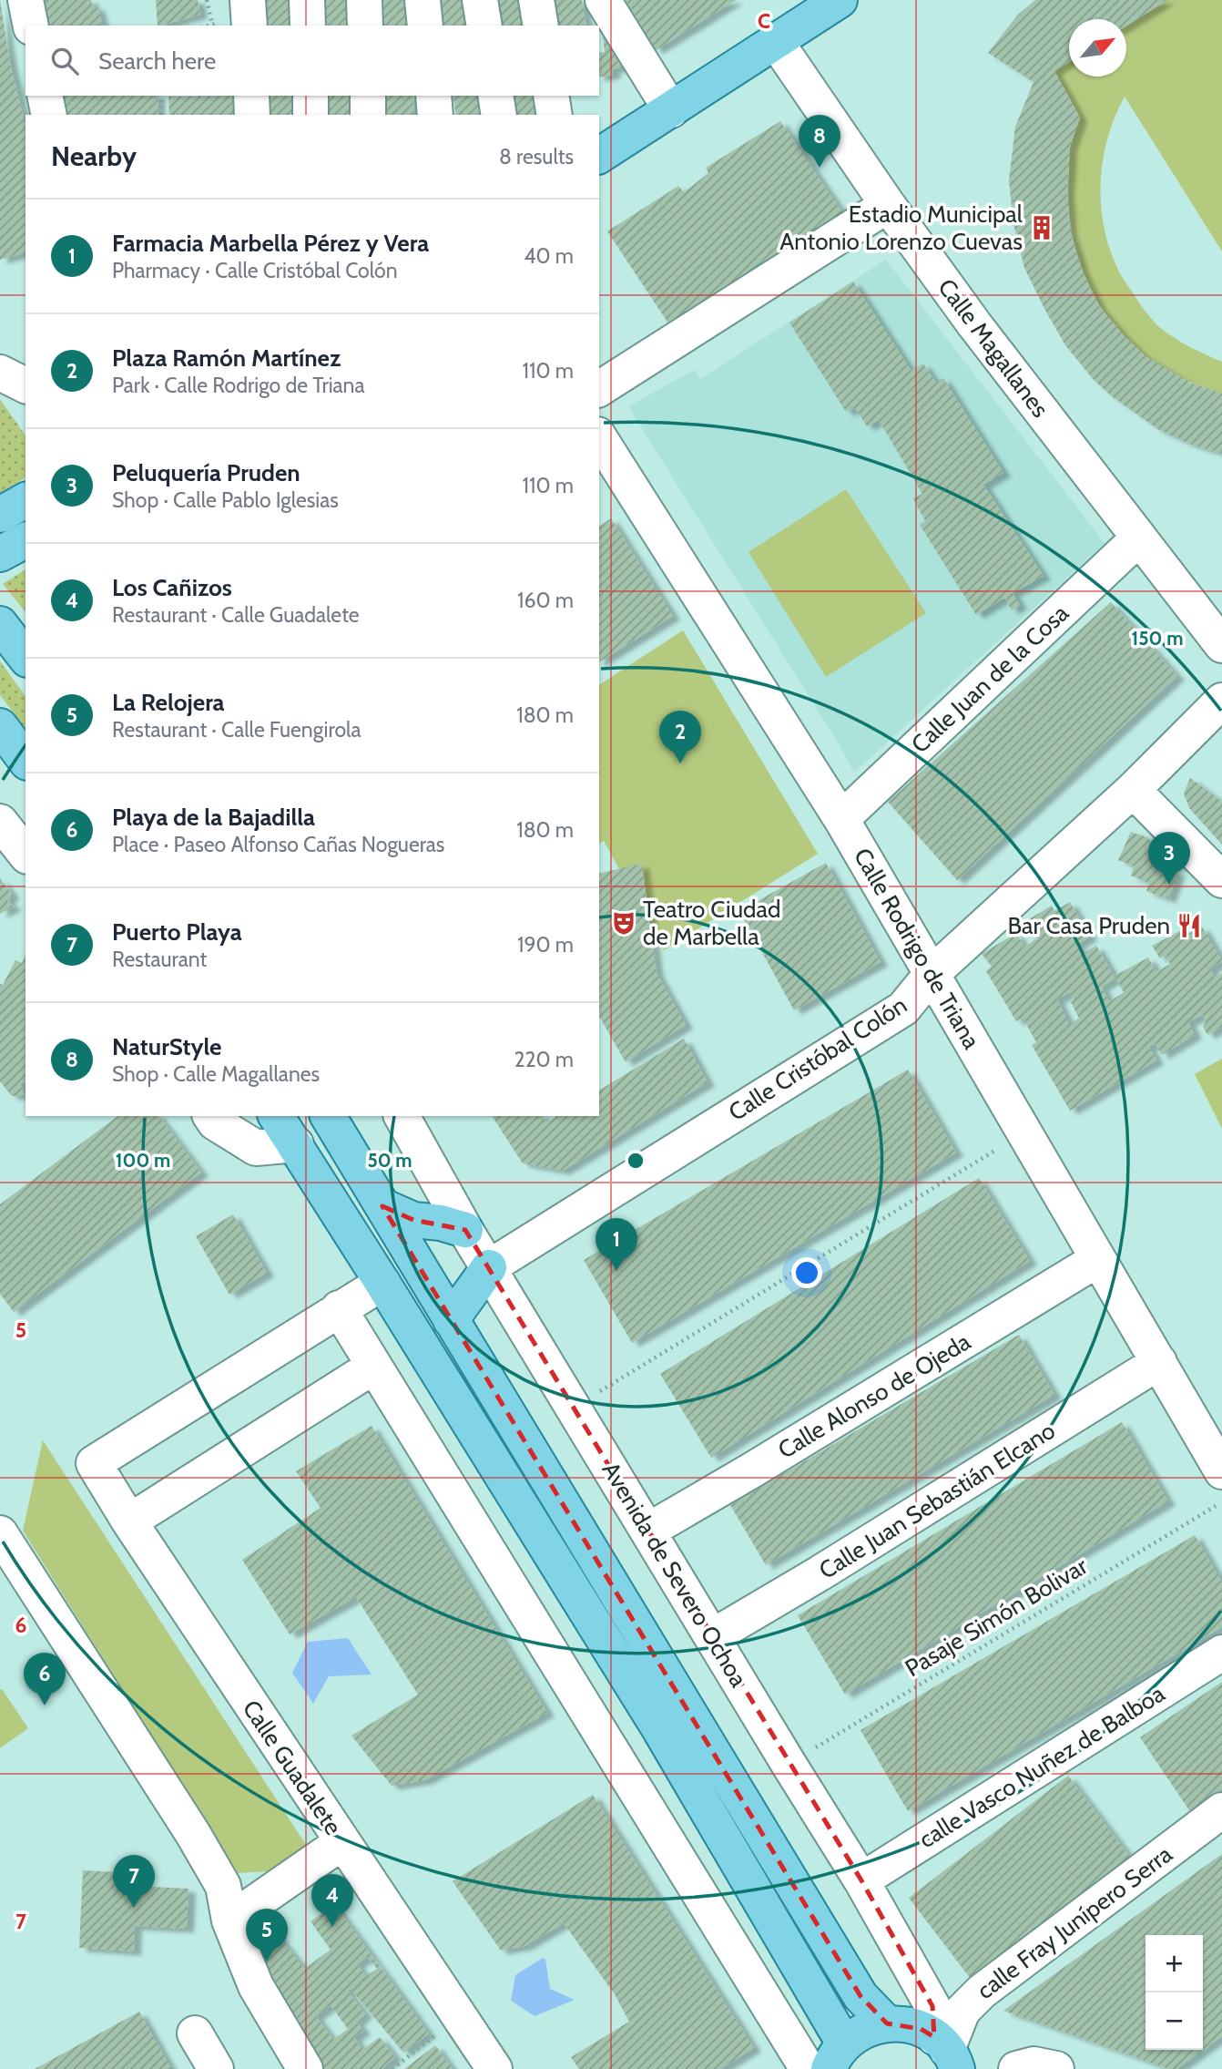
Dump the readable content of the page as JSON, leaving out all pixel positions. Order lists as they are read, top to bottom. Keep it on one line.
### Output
{"streets":{"street":["Calle Magallanes","Calle Juan de la Cosa","Calle Rodrigo de Triana","Calle Cristóbal Colón","Calle Alonso de Ojeda","Calle Juan Sebastián Elcano","Avenida de Severo Ochoa","calle Vasco Nuñez de Balboa","Calle Guadalete","calle Fray Junípero Serra"],"path":["Pasaje Simón Bolivar"]},"crossings":[["Calle Magallanes","Calle Juan de la Cosa"],["Calle Juan de la Cosa","Calle Rodrigo de Triana"],["Calle Rodrigo de Triana","Calle Cristóbal Colón"],["Calle Rodrigo de Triana","Calle Alonso de Ojeda"],["Calle Rodrigo de Triana","Calle Juan Sebastián Elcano"],["Calle Cristóbal Colón","Avenida de Severo Ochoa"],["Calle Alonso de Ojeda","Avenida de Severo Ochoa"],["Calle Juan Sebastián Elcano","Avenida de Severo Ochoa"],["Avenida de Severo Ochoa","Pasaje Simón Bolivar"],["Avenida de Severo Ochoa","calle Vasco Nuñez de Balboa"],["Avenida de Severo Ochoa","calle Fray Junípero Serra"]],"places":{"building":["Estadio Municipal Antonio Lorenzo Cuevas"],"theatre":["Teatro Ciudad de Marbella"],"restaurant":["Bar Casa Pruden"]},"north":"top right","page":{"search":"Search here","pins":["8","2","3","1","6","7","4","5"],"heading":["Nearby","8 results"],"list":[{"mark":"1","name":"Farmacia Marbella Pérez y Vera","note":"Pharmacy · Calle Cristóbal Colón","value":"40 m"},{"mark":"2","name":"Plaza Ramón Martínez","note":"Park · Calle Rodrigo de Triana","value":"110 m"},{"mark":"3","name":"Peluquería Pruden","note":"Shop · Calle Pablo Iglesias","value":"110 m"},{"mark":"4","name":"Los Cañizos","note":"Restaurant · Calle Guadalete","value":"160 m"},{"mark":"5","name":"La Relojera","note":"Restaurant · Calle Fuengirola","value":"180 m"},{"mark":"6","name":"Playa de la Bajadilla","note":"Place · Paseo Alfonso Cañas Nogueras","value":"180 m"},{"mark":"7","name":"Puerto Playa","note":"Restaurant","value":"190 m"},{"mark":"8","name":"NaturStyle","note":"Shop · Calle Magallanes","value":"220 m"}],"map_buttons":["+","−"]},"grid":{"columns":["C"],"rows":["5","6","7"]},"rings":["150 m","100 m","50 m"]}
